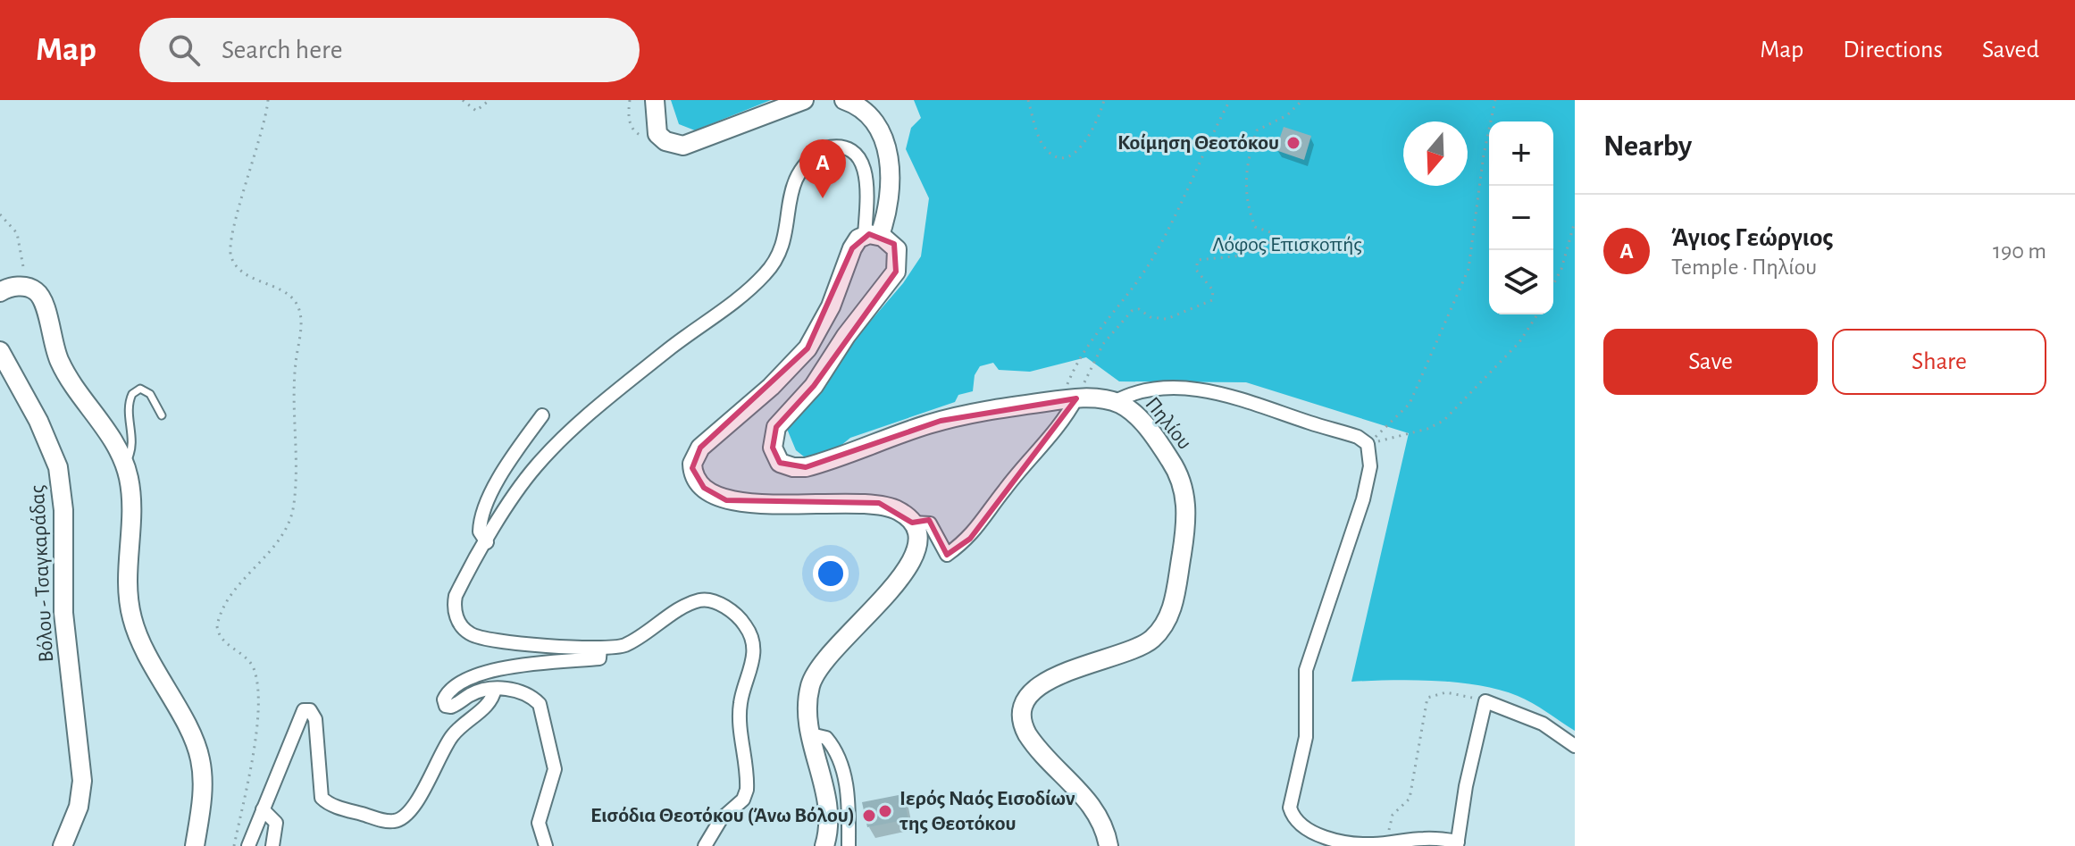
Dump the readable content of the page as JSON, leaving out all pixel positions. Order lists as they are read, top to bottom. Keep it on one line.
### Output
{"streets":{"main road":["Πηλίου","Βόλου - Τσαγκαράδας"]},"parks":["Λόφος Επισκοπής"],"places":["Κοίμηση Θεοτόκου","Ιερός Ναός Εισοδίων της Θεοτόκου","Εισόδια Θεοτόκου (Άνω Βόλου)"],"north":"bottom","page":{"header":"Map","search":"Search here","nav":["Map","Directions","Saved"],"heading":"Nearby","map_buttons":["+","−"],"pins":"A","list":[{"mark":"A","name":"Άγιος Γεώργιος","note":"Temple · Πηλίου","value":"190 m"}],"buttons":["Save","Share"]}}
